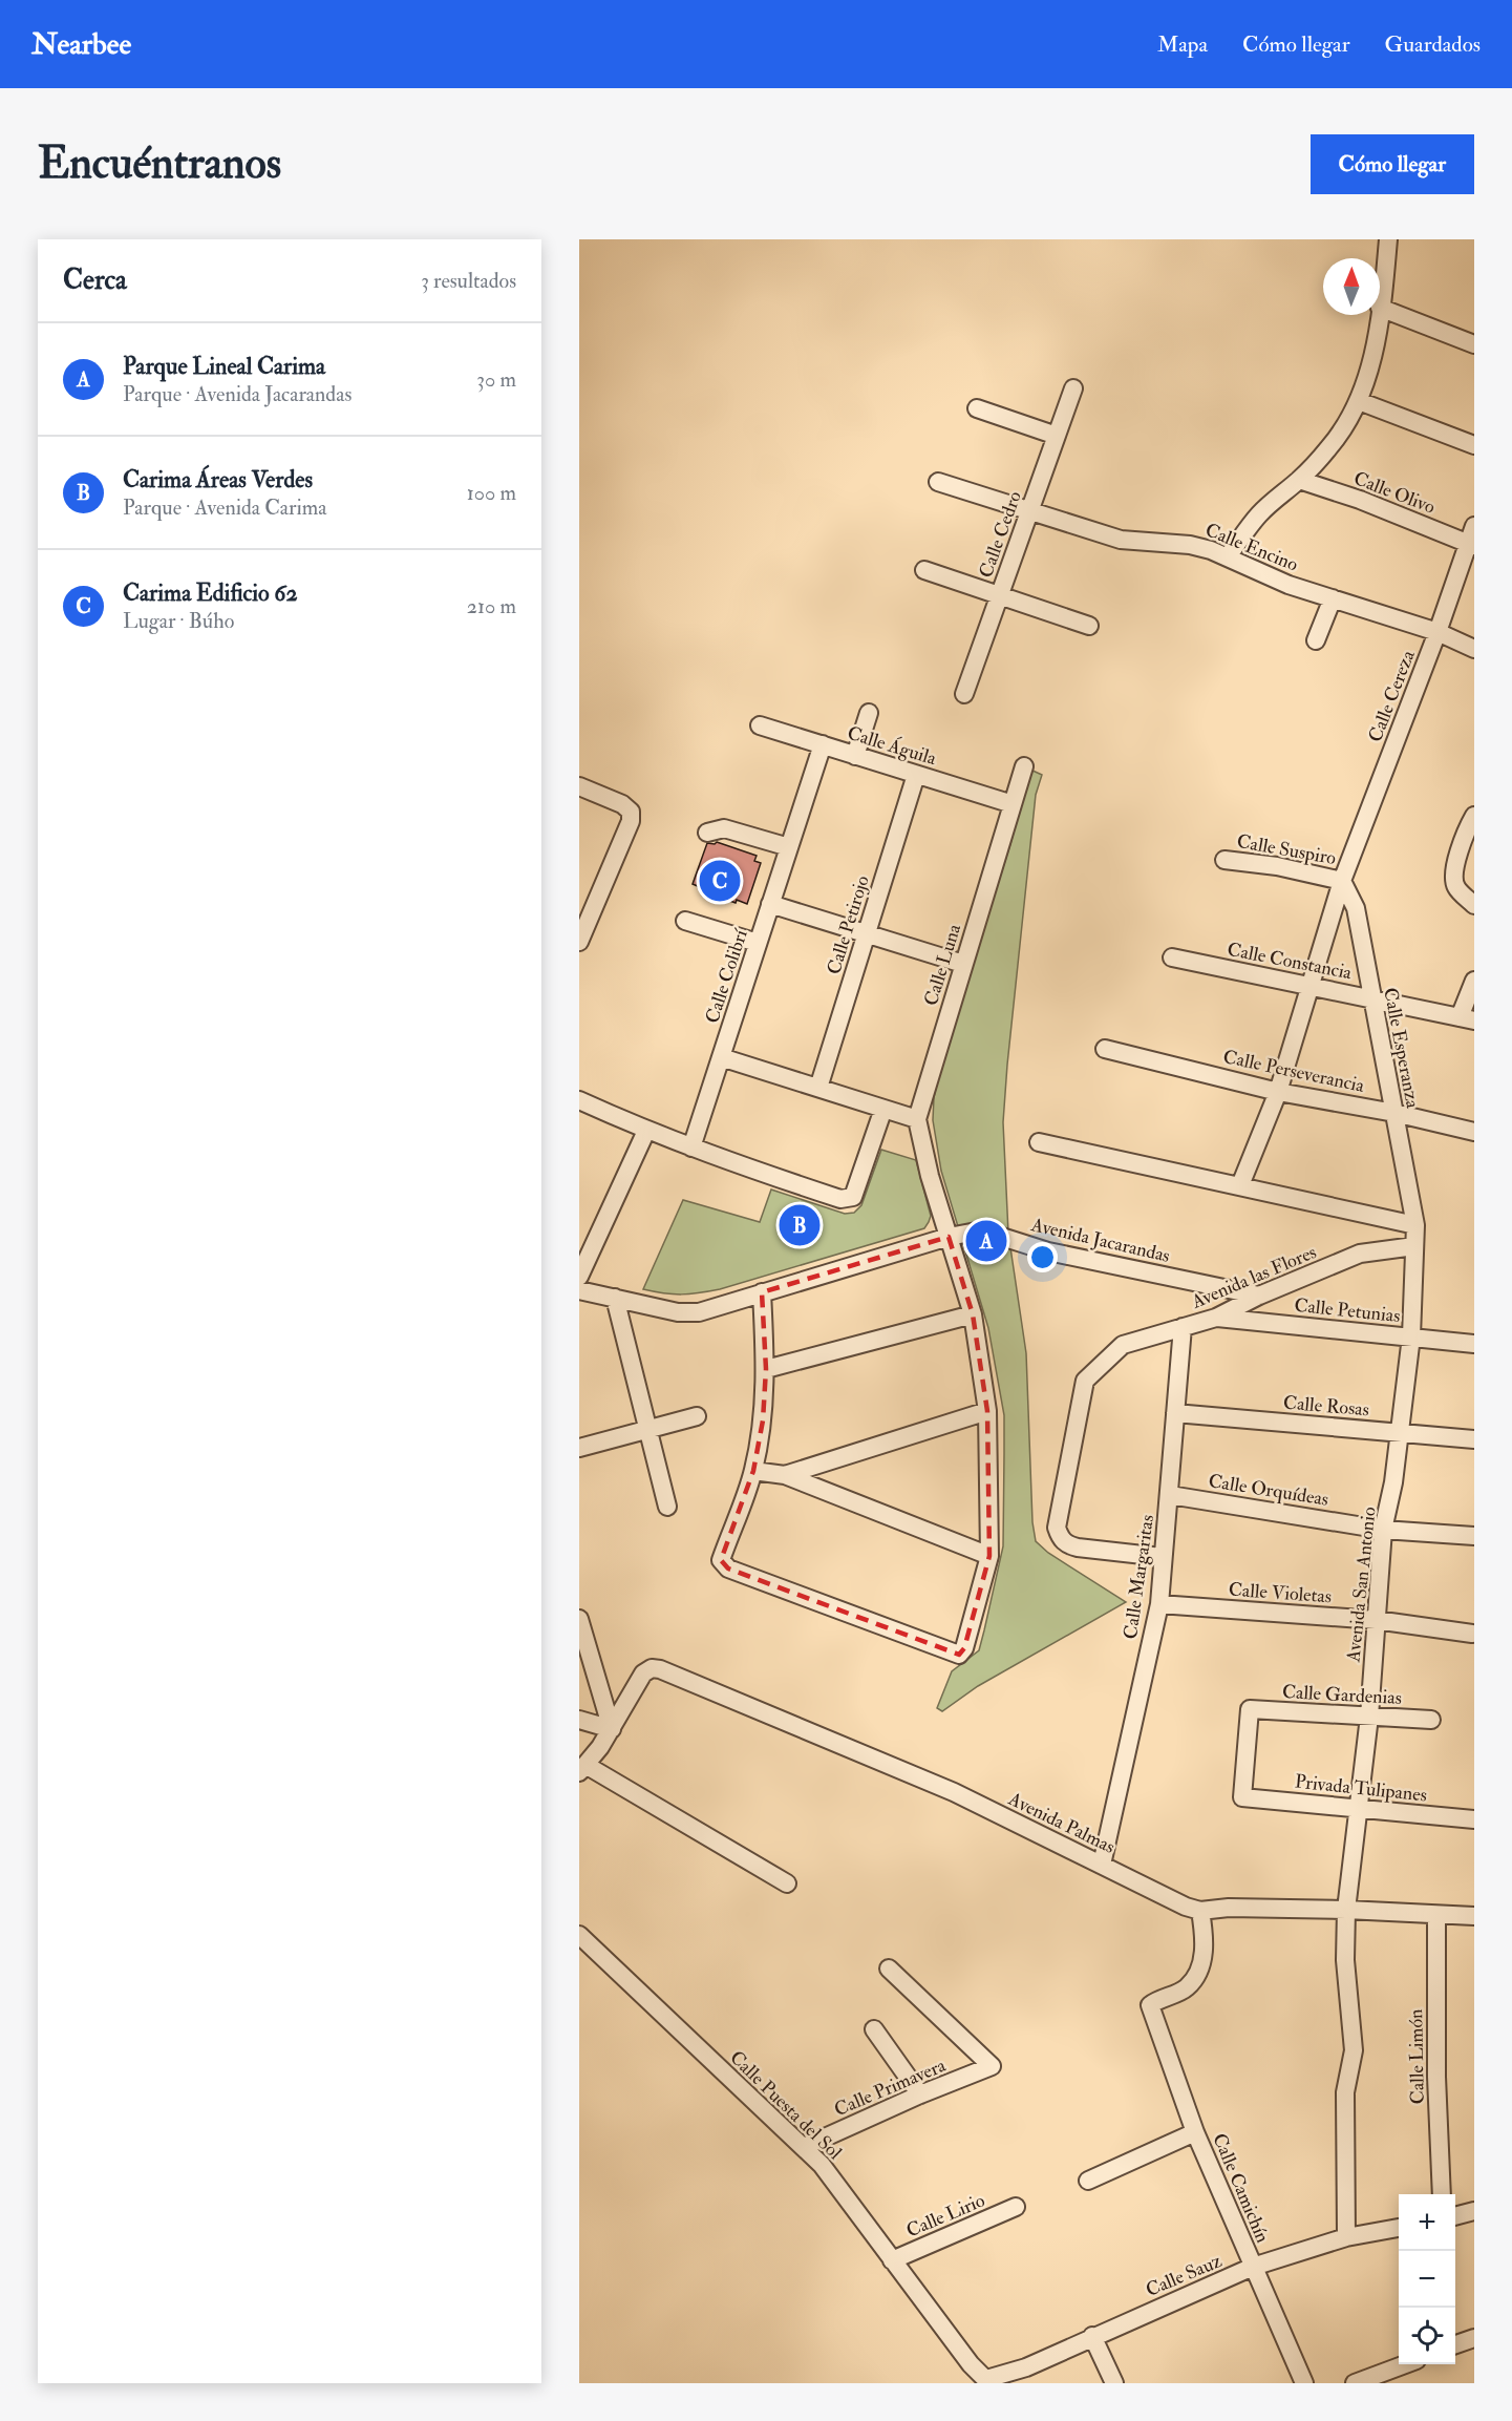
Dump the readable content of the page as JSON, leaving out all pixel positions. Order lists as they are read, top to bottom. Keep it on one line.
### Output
{"streets":{"street":["Calle Olivo","Calle Cedro","Calle Encino","Calle Cereza","Calle Águila","Calle Suspiro","Calle Petirojo","Calle Constancia","Calle Luna","Calle Colibrí","Calle Esperanza","Calle Perseverancia","Avenida Jacarandas","Avenida las Flores","Calle Petunias","Calle Rosas","Calle Orquídeas","Calle Margaritas","Avenida San Antonio","Calle Violetas","Calle Gardenias","Privada Tulipanes","Avenida Palmas","Calle Limón","Calle Primavera","Calle Puesta del Sol","Calle Camichín","Calle Lirio","Calle Sauz"]},"crossings":[["Calle Olivo","Calle Cereza"],["Calle Cedro","Calle Encino"],["Calle Encino","Calle Cereza"],["Calle Cereza","Calle Suspiro"],["Calle Cereza","Calle Constancia"],["Calle Cereza","Calle Esperanza"],["Calle Cereza","Calle Perseverancia"],["Calle Águila","Calle Petirojo"],["Calle Águila","Calle Luna"],["Calle Águila","Calle Colibrí"],["Calle Suspiro","Calle Esperanza"],["Calle Constancia","Calle Esperanza"],["Calle Luna","Avenida Jacarandas"],["Calle Esperanza","Calle Perseverancia"],["Calle Esperanza","Avenida San Antonio"],["Avenida Jacarandas","Avenida las Flores"],["Avenida las Flores","Calle Petunias"],["Avenida las Flores","Calle Margaritas"],["Avenida las Flores","Avenida San Antonio"],["Calle Petunias","Avenida San Antonio"],["Calle Rosas","Calle Margaritas"],["Calle Rosas","Avenida San Antonio"],["Calle Orquídeas","Calle Margaritas"],["Calle Orquídeas","Avenida San Antonio"],["Calle Margaritas","Calle Violetas"],["Calle Margaritas","Avenida Palmas"],["Avenida San Antonio","Calle Violetas"],["Avenida San Antonio","Calle Gardenias"],["Avenida San Antonio","Privada Tulipanes"],["Avenida San Antonio","Avenida Palmas"],["Avenida San Antonio","Calle Sauz"],["Calle Gardenias","Privada Tulipanes"],["Avenida Palmas","Calle Limón"],["Avenida Palmas","Calle Camichín"],["Calle Primavera","Calle Puesta del Sol"],["Calle Puesta del Sol","Calle Lirio"],["Calle Puesta del Sol","Calle Sauz"],["Calle Camichín","Calle Sauz"]],"north":"top","page":{"header":"Nearbee","nav":["Mapa","Cómo llegar","Guardados"],"buttons":"Cómo llegar","title":"Encuéntranos","heading":["Cerca","3 resultados"],"list":[{"mark":"A","name":"Parque Lineal Carima","note":"Parque · Avenida Jacarandas","value":"30 m"},{"mark":"B","name":"Carima Áreas Verdes","note":"Parque · Avenida Carima","value":"100 m"},{"mark":"C","name":"Carima Edificio 62","note":"Lugar · Búho","value":"210 m"}],"pins":["C","B","A"],"map_buttons":["+","−"]}}
